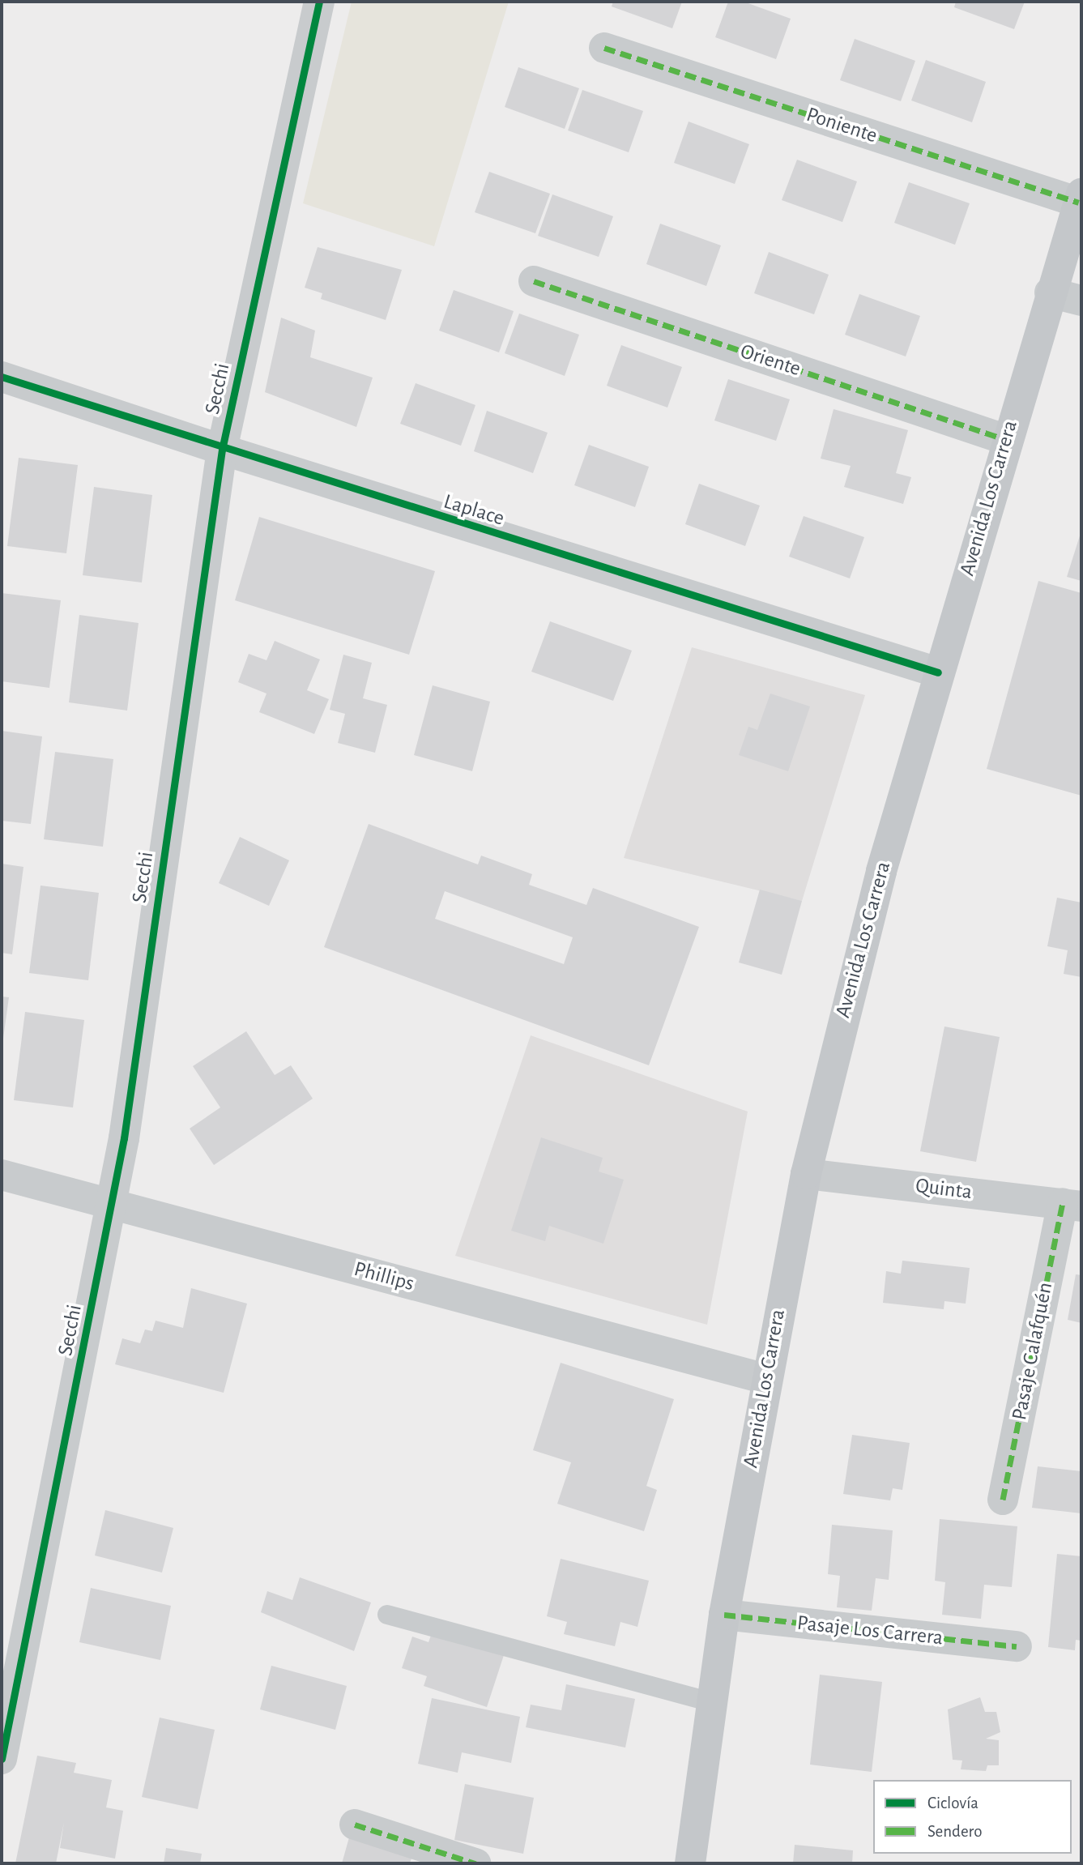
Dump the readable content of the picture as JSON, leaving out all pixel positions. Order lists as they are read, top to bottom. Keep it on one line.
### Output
{"streets":{"main road":["Avenida Los Carrera"],"street":["Poniente","Oriente","Secchi","Laplace","Quinta","Phillips","Pasaje Calafquén","Pasaje Los Carrera"]},"crossings":[["Poniente","Avenida Los Carrera"],["Oriente","Avenida Los Carrera"],["Secchi","Laplace"],["Secchi","Phillips"],["Avenida Los Carrera","Laplace"],["Avenida Los Carrera","Quinta"],["Avenida Los Carrera","Phillips"],["Avenida Los Carrera","Pasaje Los Carrera"],["Quinta","Pasaje Calafquén"]],"legend":["Ciclovía","Sendero"]}
